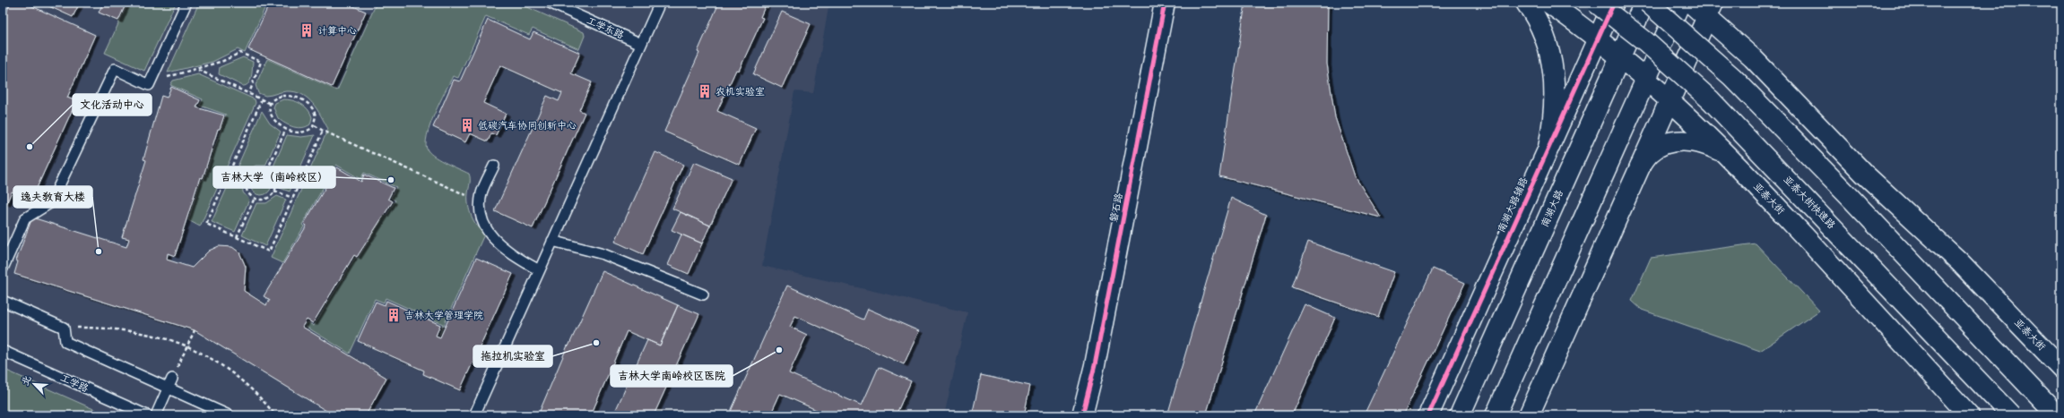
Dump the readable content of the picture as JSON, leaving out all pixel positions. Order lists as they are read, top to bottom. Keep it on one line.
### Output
{"streets":{"main road":["亚泰大街","亚泰大街快速路","南湖大路辅路","磐石路","南湖大路"],"lane":["工学东路","工学路"]},"crossings":[["亚泰大街","南湖大路辅路"],["亚泰大街","南湖大路"]],"places":{"building":["计算中心","农机实验室","低碳汽车协同创新中心","吉林大学管理学院"],"other":["文化活动中心","吉林大学（南岭校区）","逸夫教育大楼","拖拉机实验室","吉林大学南岭校区医院"]},"north":"top left"}
